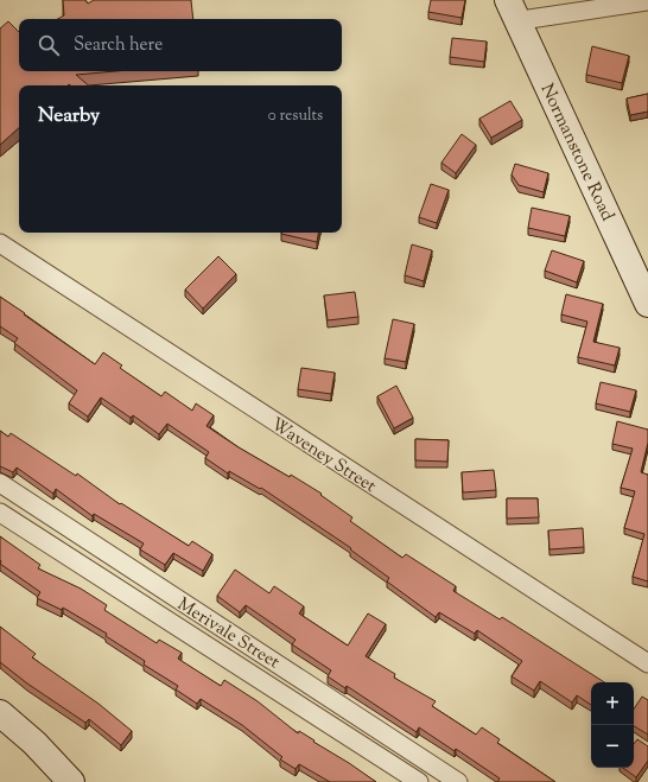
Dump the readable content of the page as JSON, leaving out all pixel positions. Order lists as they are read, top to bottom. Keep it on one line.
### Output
{"streets":{"street":["Normanstone Road","Waveney Street","Merivale Street"]},"page":{"search":"Search here","heading":["Nearby","0 results"],"map_buttons":["+","−"]}}
